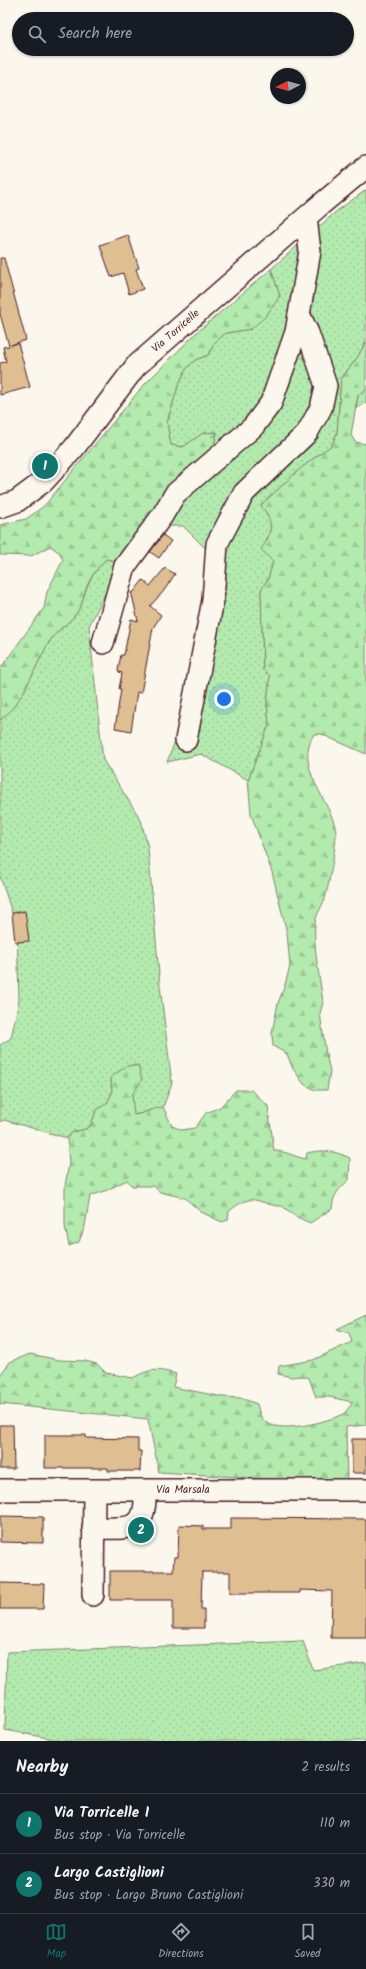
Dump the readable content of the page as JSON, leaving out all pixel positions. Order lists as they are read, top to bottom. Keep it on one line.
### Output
{"streets":{"street":["Via Torricelle","Via Marsala"]},"north":"left","page":{"search":"Search here","pins":["1","2"],"heading":["Nearby","2 results"],"list":[{"mark":"1","name":"Via Torricelle I","note":"Bus stop · Via Torricelle","value":"110 m"},{"mark":"2","name":"Largo Castiglioni","note":"Bus stop · Largo Bruno Castiglioni","value":"330 m"}],"nav":["Map","Directions","Saved"]}}
